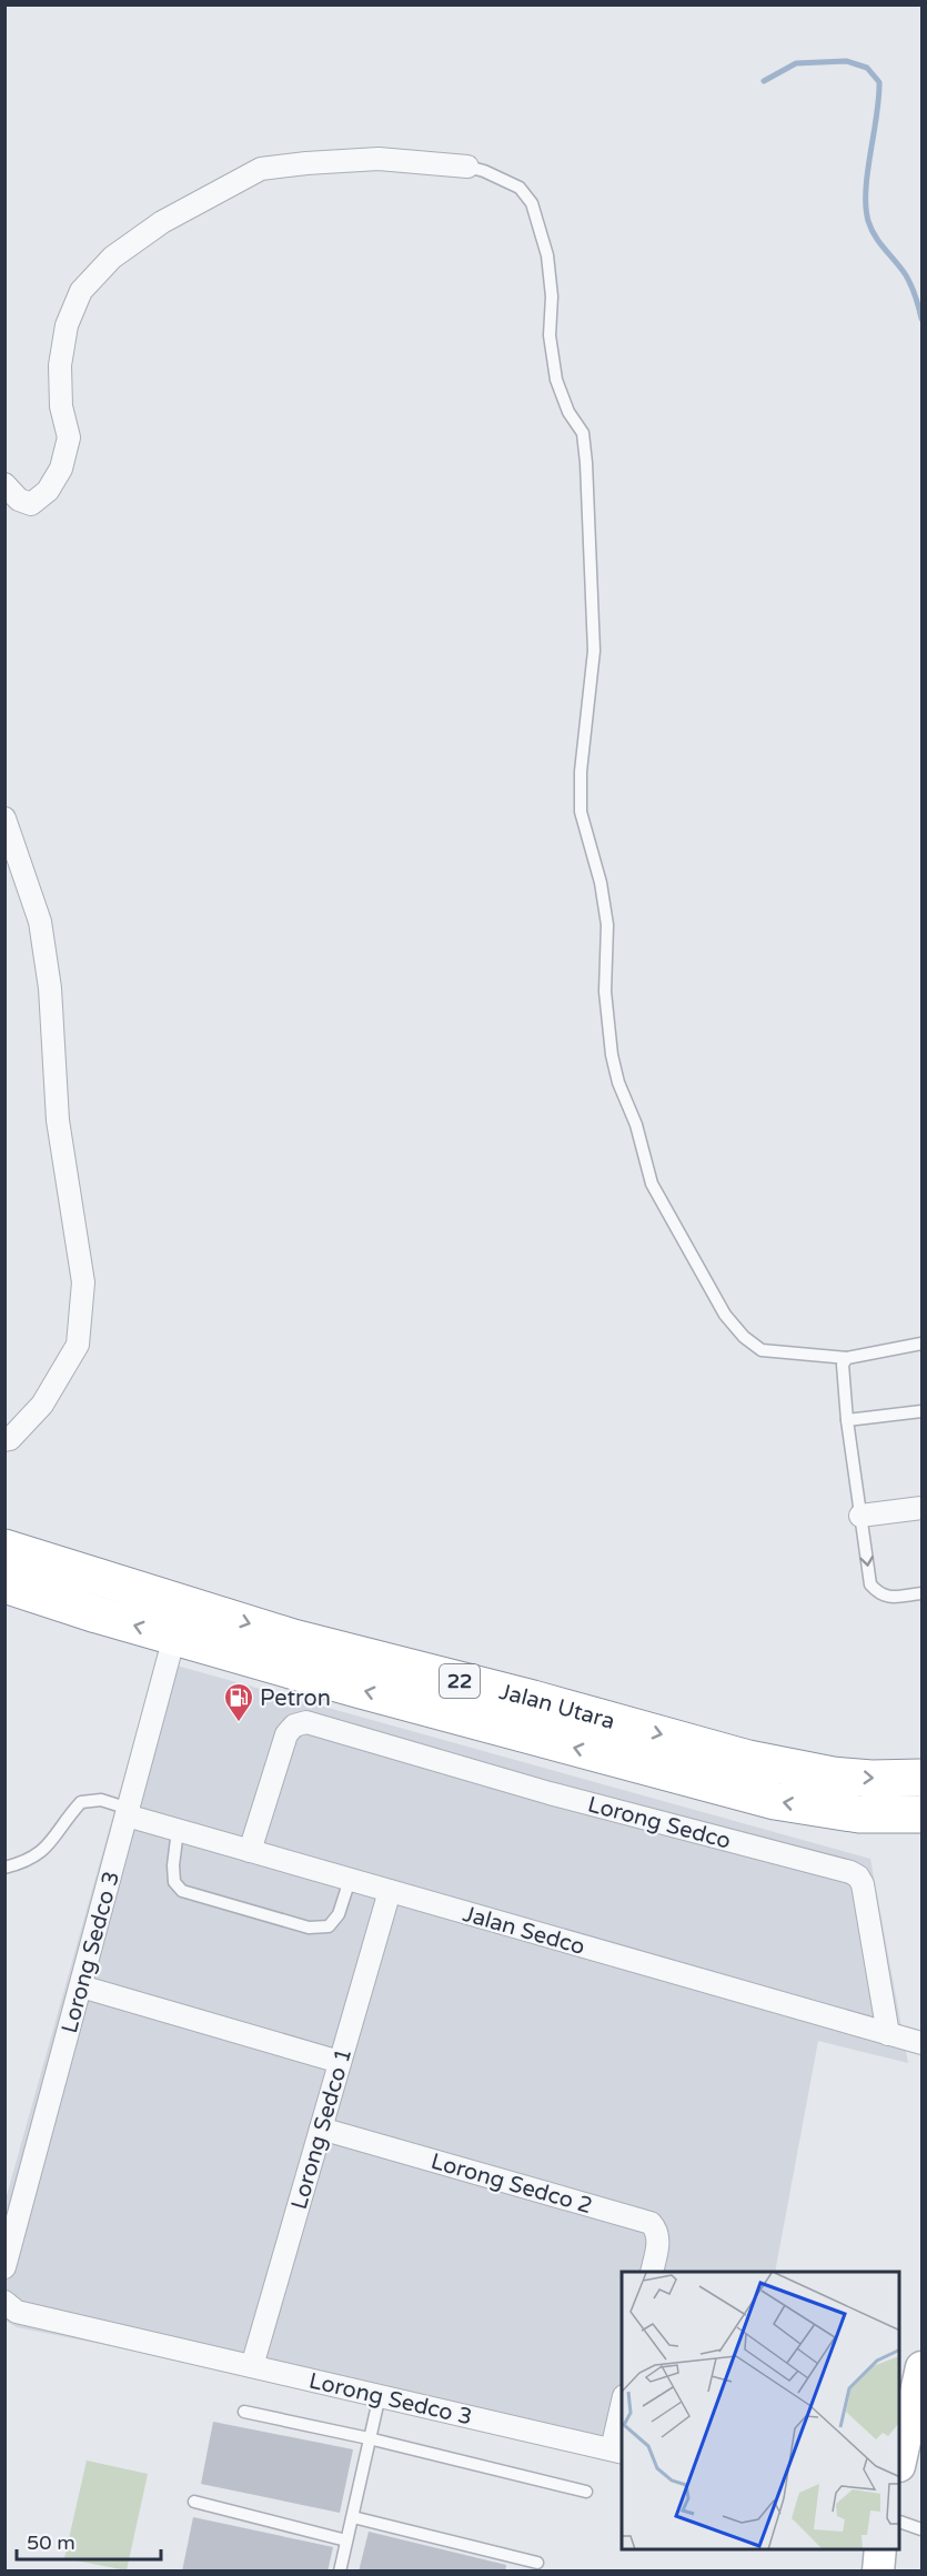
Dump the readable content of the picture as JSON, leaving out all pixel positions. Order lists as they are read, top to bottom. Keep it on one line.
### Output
{"streets":{"highway":["22","Jalan Utara"],"street":["Lorong Sedco","Jalan Sedco","Lorong Sedco 3","Lorong Sedco 1","Lorong Sedco 2"]},"crossings":[["Jalan Utara","Lorong Sedco 3"],["Lorong Sedco","Jalan Sedco"],["Jalan Sedco","Lorong Sedco 3"],["Jalan Sedco","Lorong Sedco 1"],["Lorong Sedco 3","Lorong Sedco 1"],["Lorong Sedco 1","Lorong Sedco 2"]],"places":{"fuel station":["Petron"]},"scale_bar":"50 m"}
